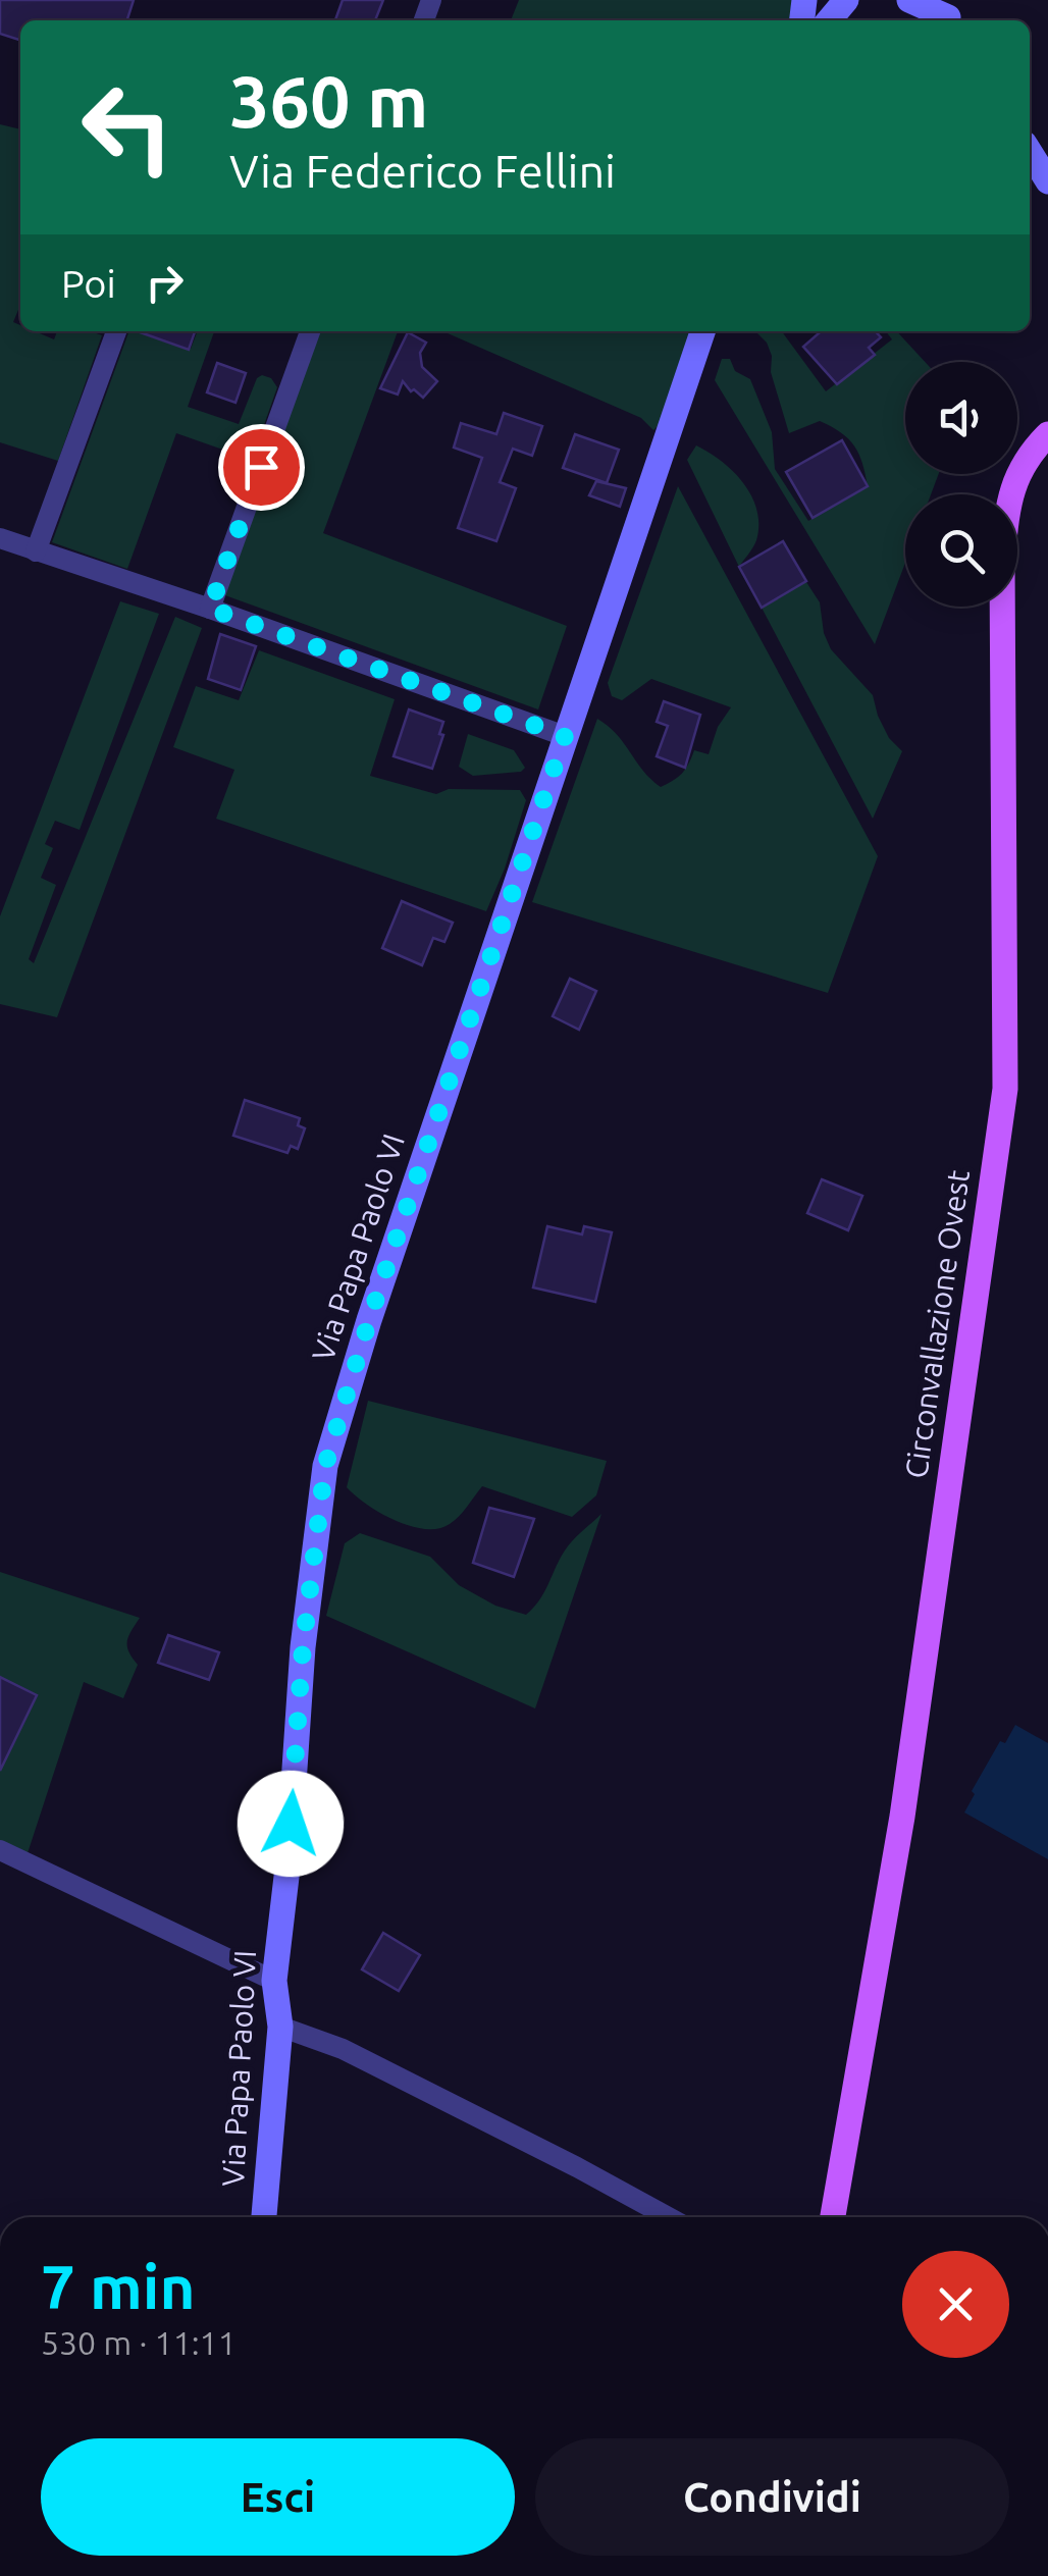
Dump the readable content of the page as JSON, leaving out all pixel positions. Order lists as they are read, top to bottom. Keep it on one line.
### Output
{"streets":{"main road":["Circonvallazione Ovest"],"street":["Via Papa Paolo VI"]},"page":{"turn":["360 m","Via Federico Fellini"],"then":"Poi","heading":["7 min","530 m · 11:11"],"buttons":["Esci","Condividi"]}}
